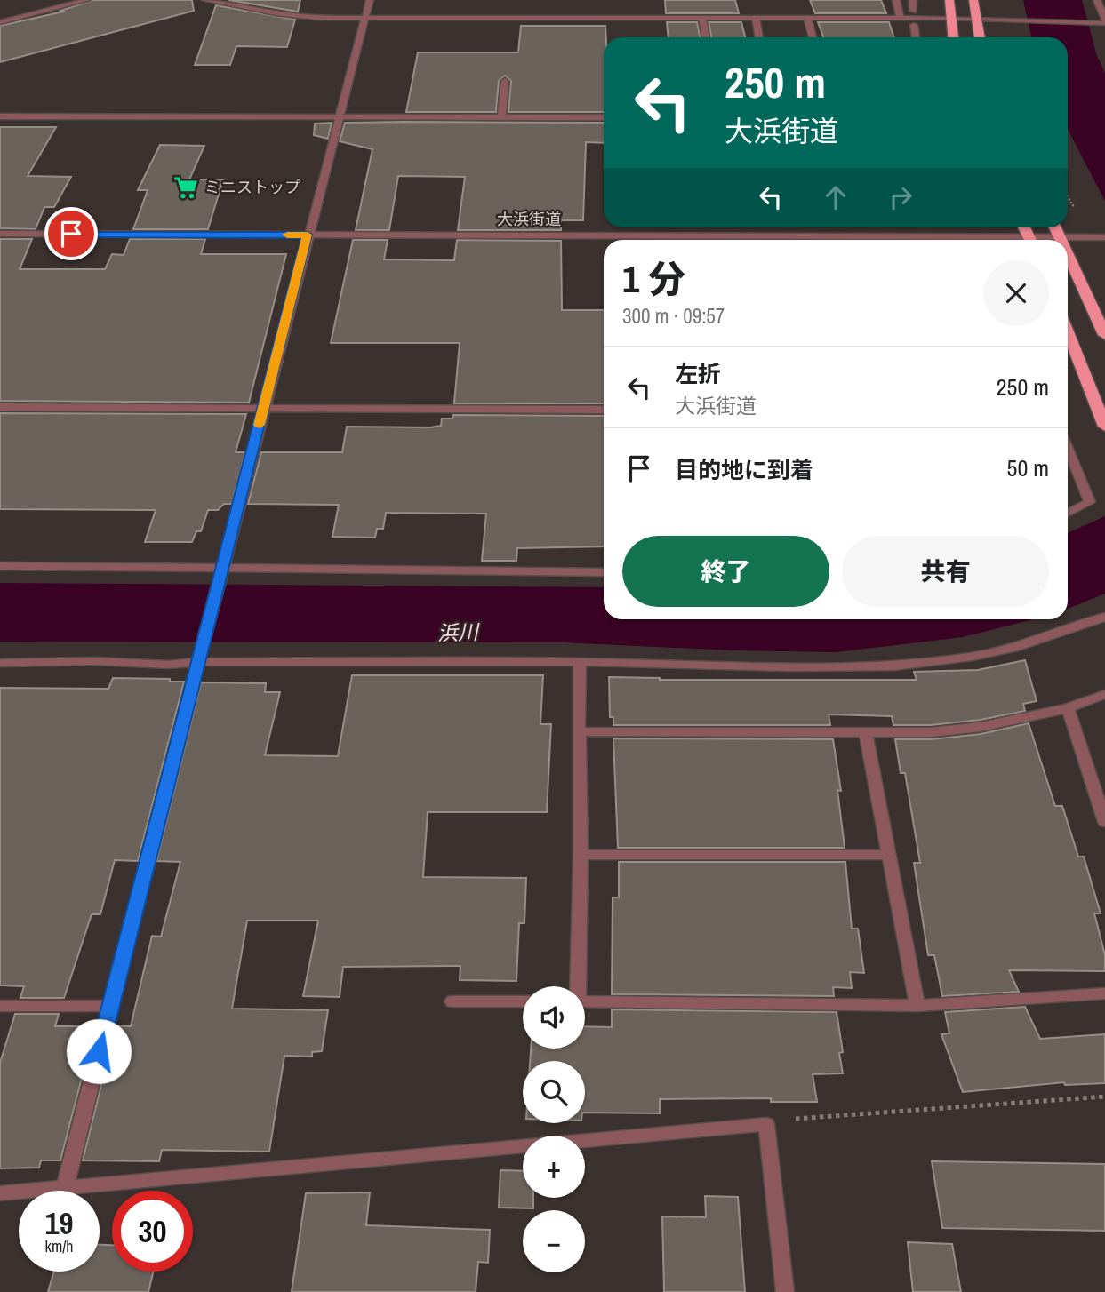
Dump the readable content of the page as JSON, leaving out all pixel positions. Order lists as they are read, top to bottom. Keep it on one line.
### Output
{"streets":{"street":["大浜街道"]},"water":["浜川"],"places":{"supermarket":["ミニストップ"]},"page":{"turn":["250 m","大浜街道"],"heading":["1 分","300 m · 09:57"],"list":[{"name":"左折","note":"大浜街道","value":"250 m"},{"name":"目的地に到着","value":"50 m"}],"buttons":["終了","共有"],"map_buttons":["+","−"],"speed":"19 km/h","limit":"30"}}
